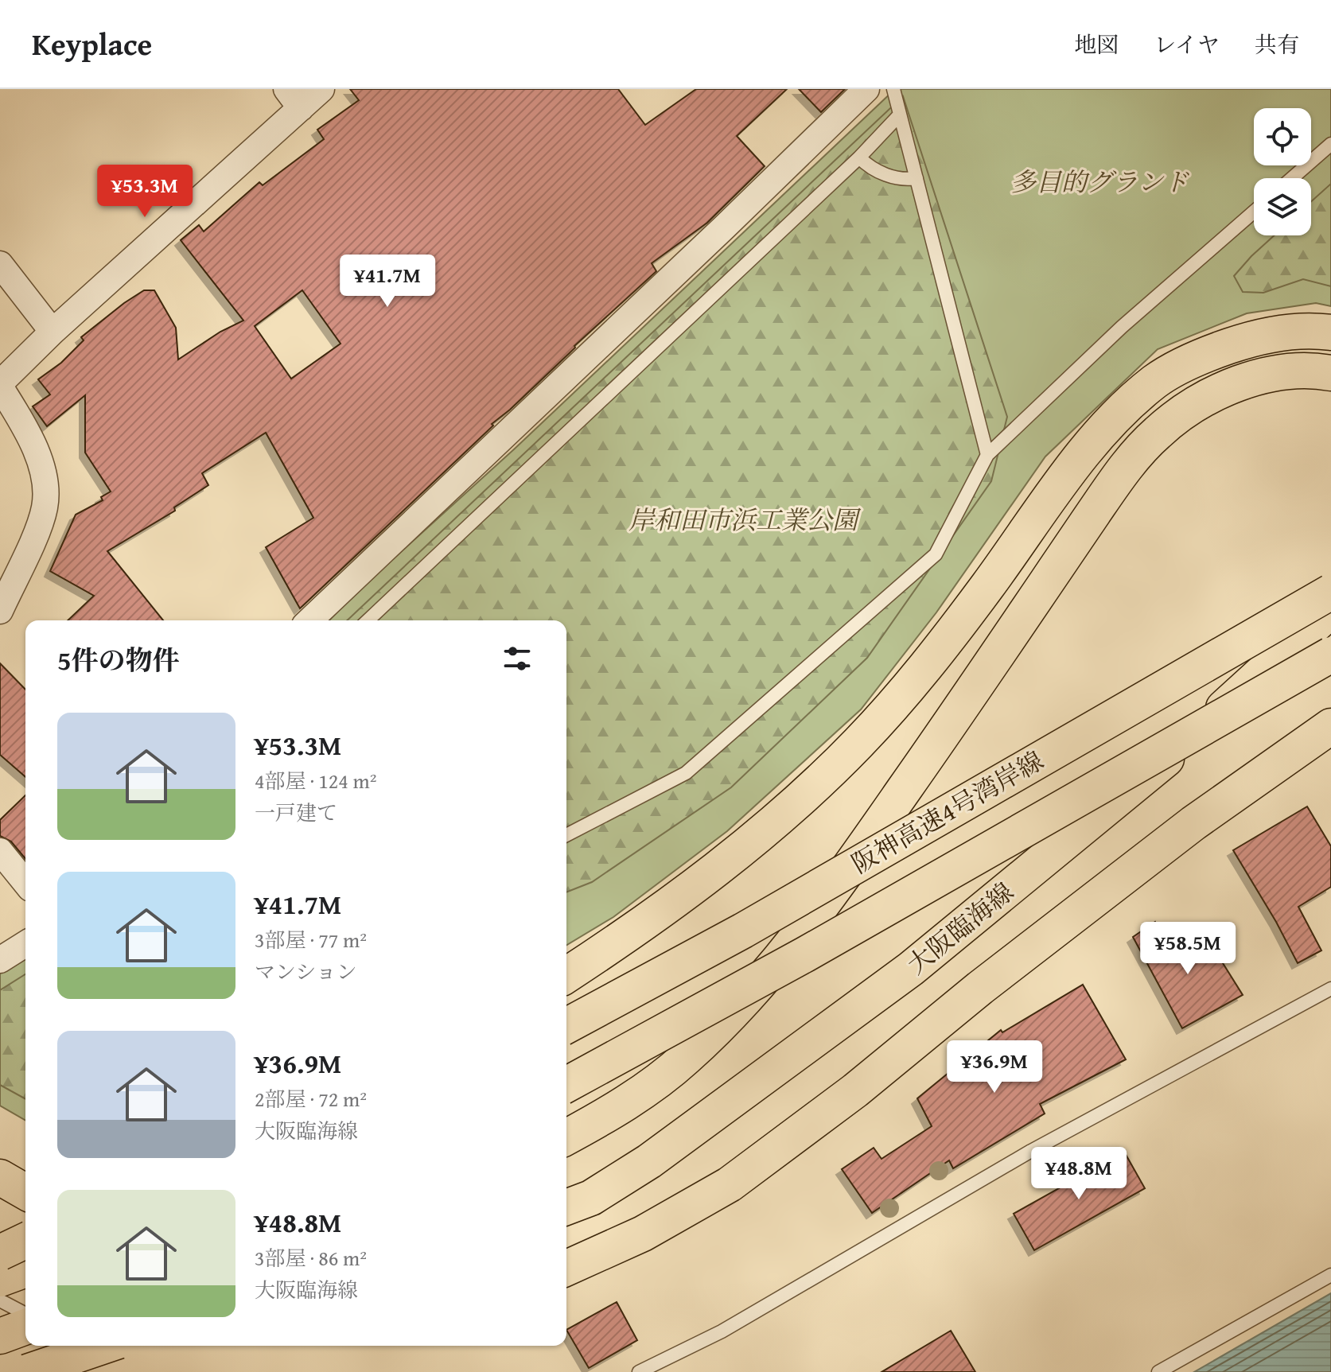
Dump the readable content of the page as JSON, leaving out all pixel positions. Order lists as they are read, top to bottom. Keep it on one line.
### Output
{"streets":{"main road":["阪神高速4号湾岸線","大阪臨海線"]},"parks":["多目的グランド","岸和田市浜工業公園"],"page":{"header":"Keyplace","nav":["地図","レイヤ","共有"],"price":["¥53.3M","¥41.7M","¥58.5M","¥36.9M","¥48.8M"],"heading":"5件の物件","list":[{"name":"¥53.3M","note":"4部屋 · 124 m² · 一戸建て"},{"name":"¥41.7M","note":"3部屋 · 77 m² · マンション"},{"name":"¥36.9M","note":"2部屋 · 72 m² · 大阪臨海線"},{"name":"¥48.8M","note":"3部屋 · 86 m² · 大阪臨海線"}]}}
